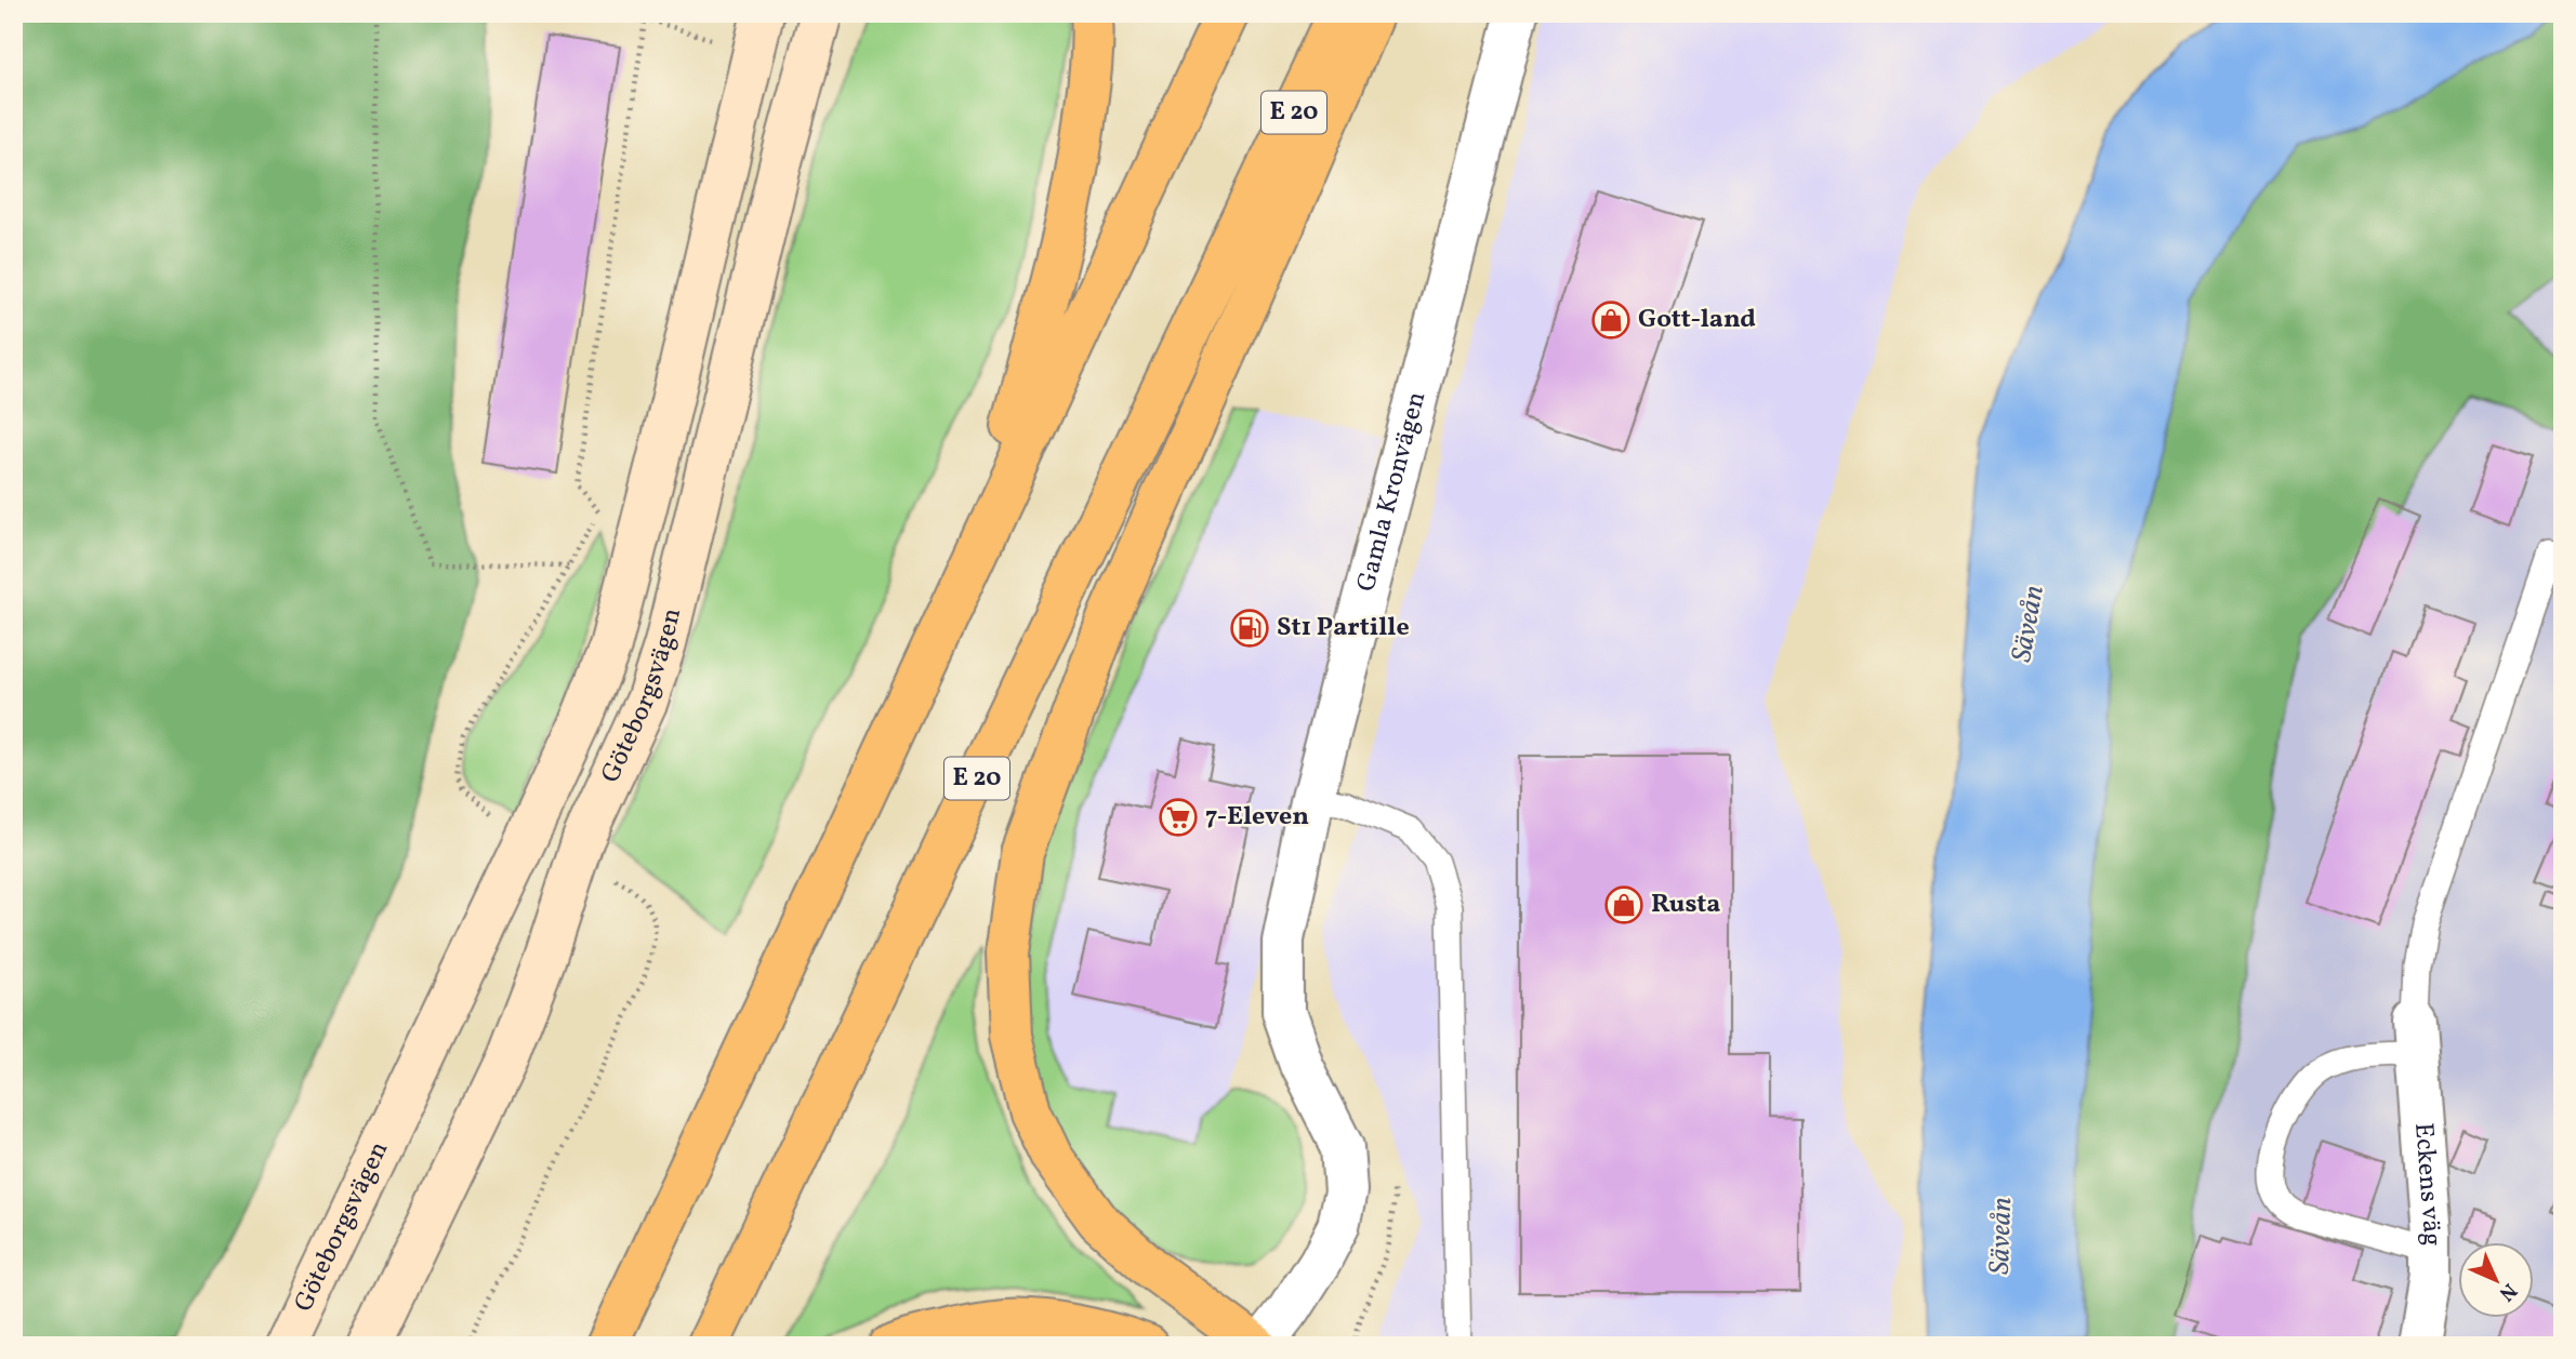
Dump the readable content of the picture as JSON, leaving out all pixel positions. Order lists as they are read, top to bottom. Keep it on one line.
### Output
{"streets":{"highway":["E 20"],"main road":["Göteborgsvägen"],"street":["Gamla Kronvägen","Eckens väg"]},"water":["Säveån"],"places":{"shop":["Gott-land","Rusta"],"fuel station":["St1 Partille"],"supermarket":["7-Eleven"]},"north":"bottom right"}
